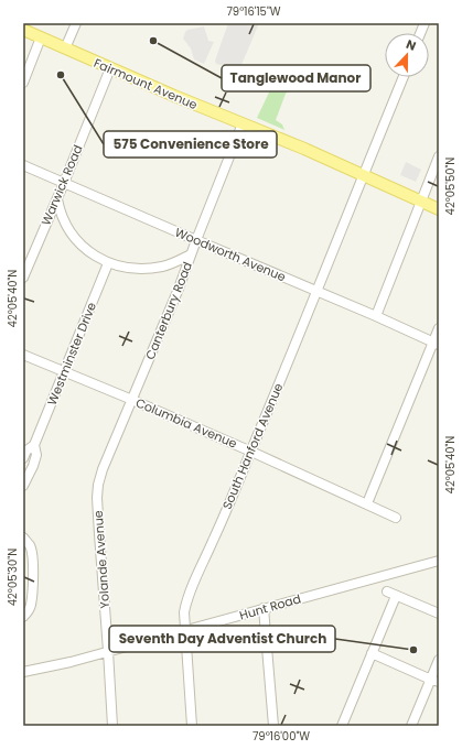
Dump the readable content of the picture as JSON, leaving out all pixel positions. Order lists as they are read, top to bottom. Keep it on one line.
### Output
{"streets":{"main road":["Fairmount Avenue"],"street":["Warwick Road","Woodworth Avenue","Canterbury Road","Westminster Drive","Columbia Avenue","South Hanford Avenue","Yolande Avenue","Hunt Road"]},"crossings":[["Fairmount Avenue","Warwick Road"],["Fairmount Avenue","Canterbury Road"],["Fairmount Avenue","South Hanford Avenue"],["Warwick Road","Woodworth Avenue"],["Woodworth Avenue","Canterbury Road"],["Woodworth Avenue","South Hanford Avenue"],["Canterbury Road","Columbia Avenue"],["Canterbury Road","Yolande Avenue"],["Westminster Drive","Columbia Avenue"],["Columbia Avenue","South Hanford Avenue"],["Columbia Avenue","Yolande Avenue"],["South Hanford Avenue","Hunt Road"],["Yolande Avenue","Hunt Road"]],"places":["Tanglewood Manor","575 Convenience Store","Seventh Day Adventist Church"],"north":"top","coordinates":["79°16'15\"W","42°05'50\"N","42°05'40\"N","42°05'30\"N","79°16'00\"W"]}
